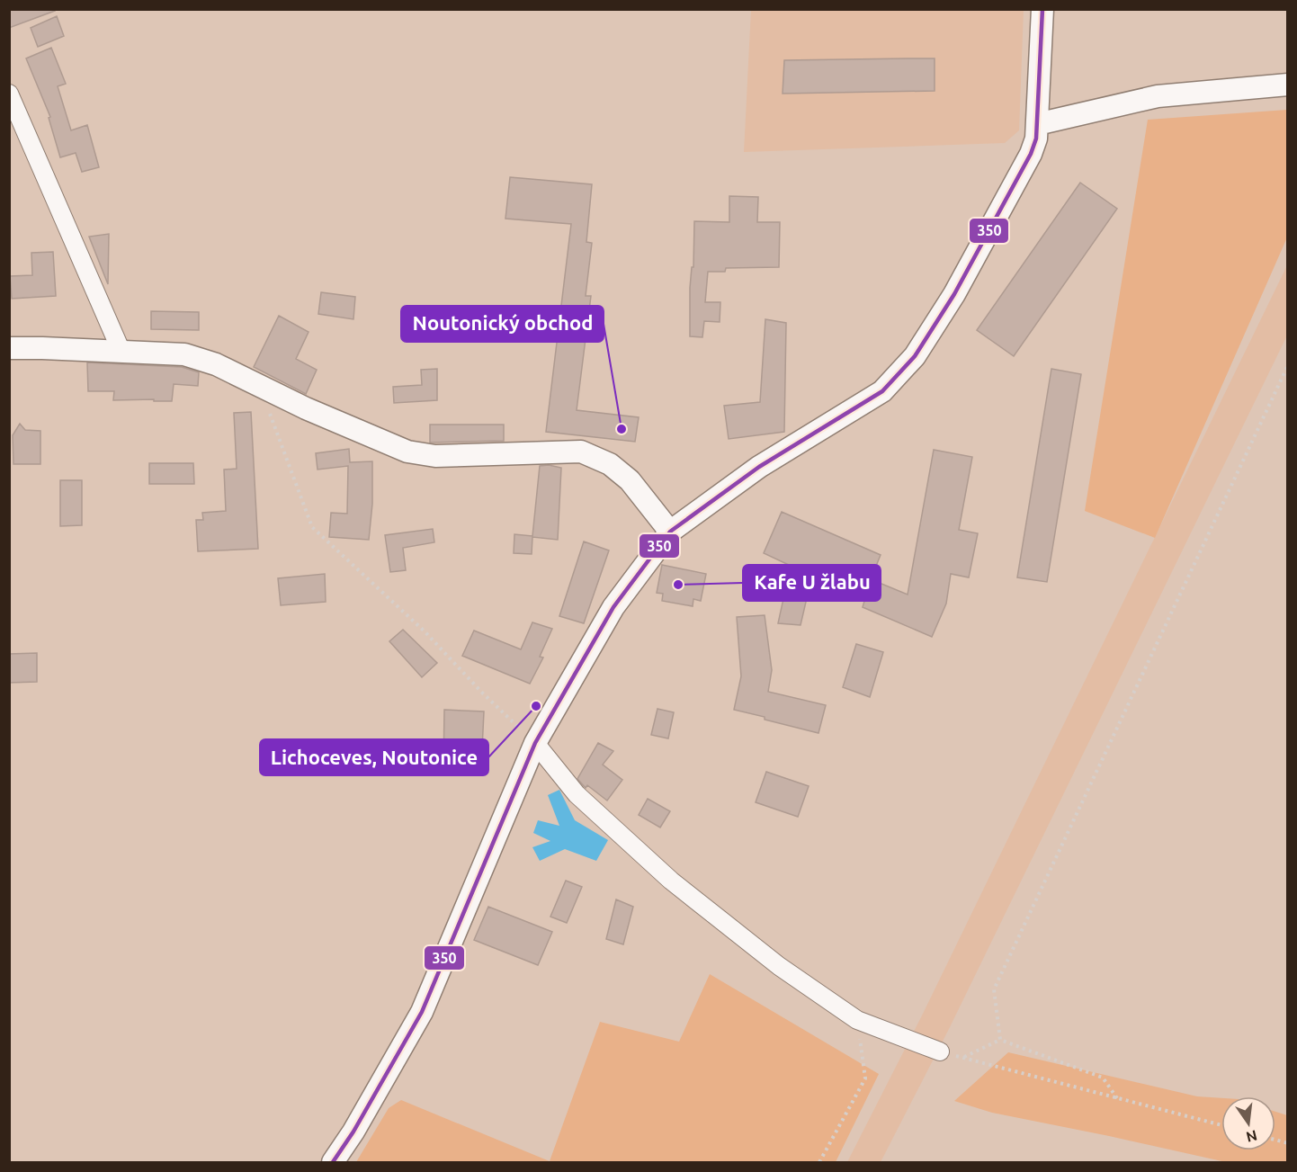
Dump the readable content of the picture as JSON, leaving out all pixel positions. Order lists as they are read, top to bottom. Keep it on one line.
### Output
{"places":["Noutonický obchod","Kafe U žlabu","Lichoceves, Noutonice"],"lines":["transit line 350"],"north":"bottom"}
